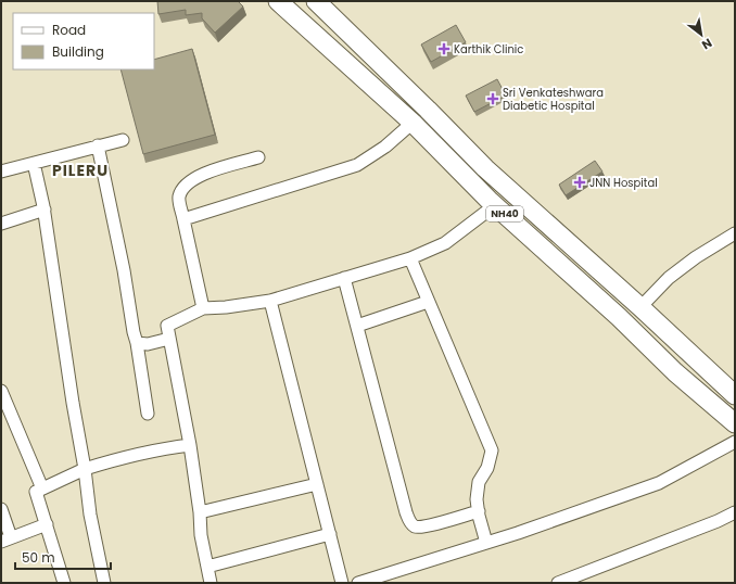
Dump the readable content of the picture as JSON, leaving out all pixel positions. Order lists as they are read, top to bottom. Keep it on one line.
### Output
{"streets":{"highway":["NH40"]},"districts":["PILERU"],"places":{"health":["Karthik Clinic","Sri Venkateshwara Diabetic Hospital","JNN Hospital"]},"legend":["Road","Building"],"scale_bar":"50 m","north":"bottom right"}
